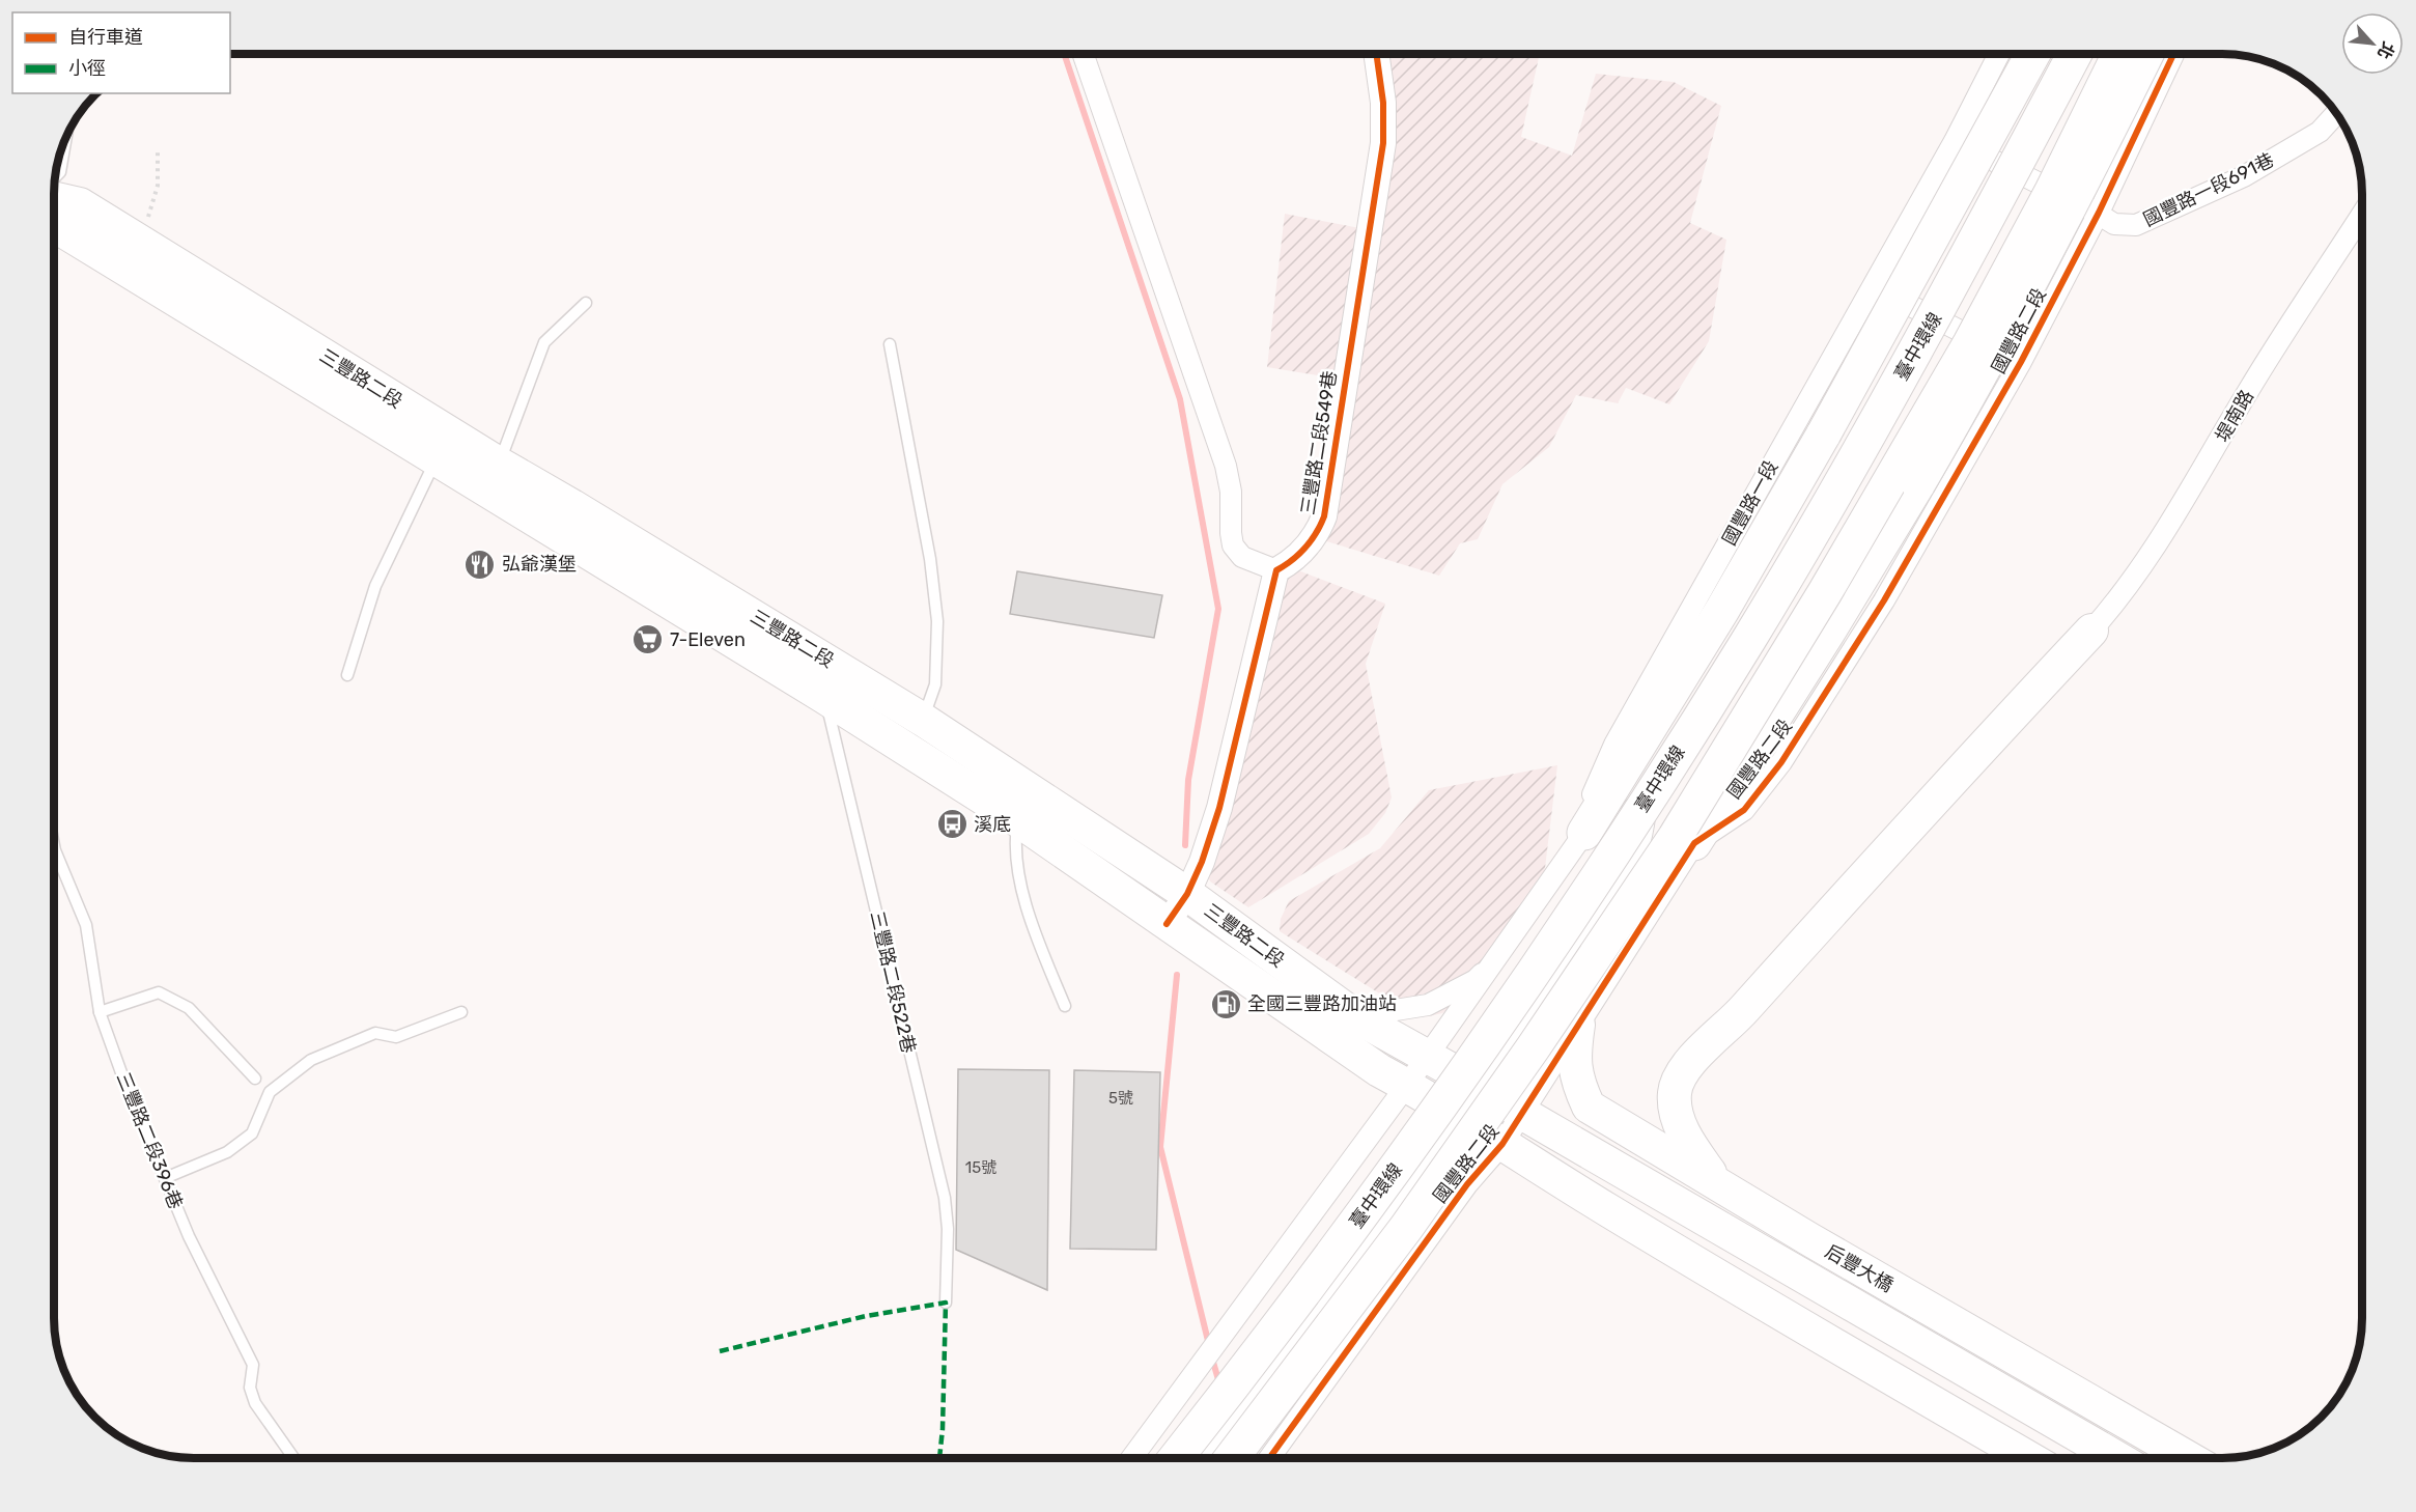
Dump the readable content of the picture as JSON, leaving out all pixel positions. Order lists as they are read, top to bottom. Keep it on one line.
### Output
{"streets":{"highway":["臺中環線"],"main road":["三豐路二段","后豐大橋"],"street":["國豐路一段691巷","國豐路二段","堤南路","三豐路二段549巷","國豐路一段"],"lane":["三豐路二段522巷","三豐路二段396巷"]},"crossings":[["國豐路一段691巷","國豐路二段"],["國豐路一段691巷","國豐路一段"],["國豐路二段","三豐路二段"],["國豐路二段","后豐大橋"],["三豐路二段","三豐路二段522巷"],["三豐路二段","后豐大橋"]],"places":{"restaurant":["弘爺漢堡"],"supermarket":["7-Eleven"],"bus stop":["溪底"],"fuel station":["全國三豐路加油站"]},"house_numbers":["5號","15號"],"legend":["自行車道","小徑"],"north":"bottom right"}
